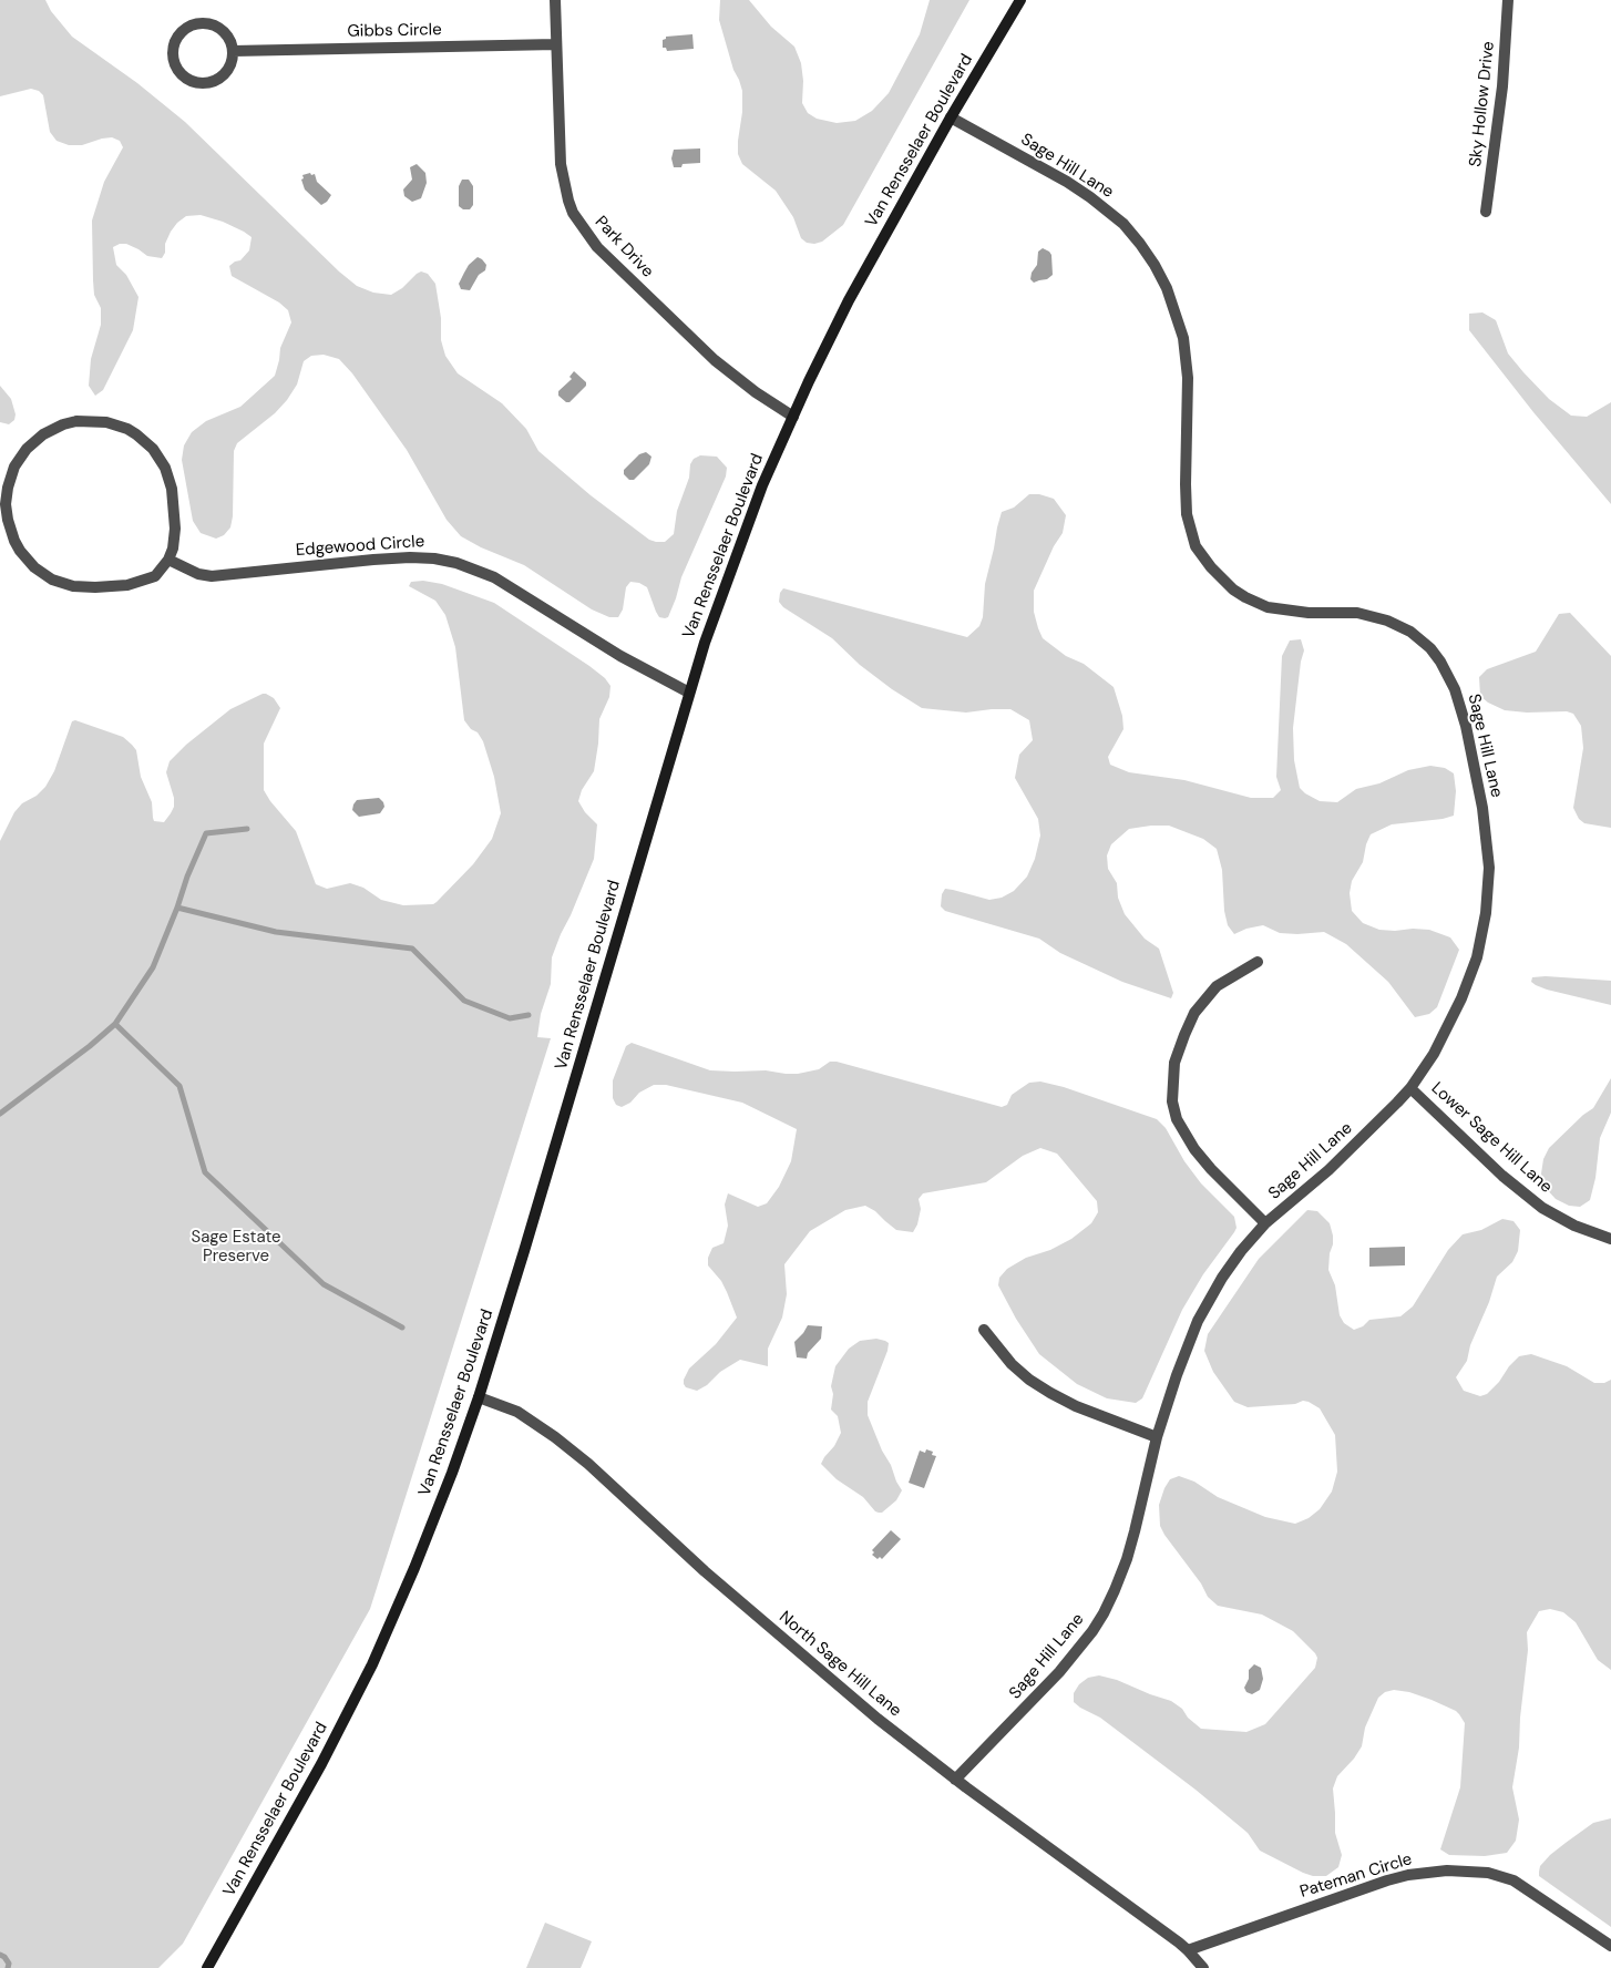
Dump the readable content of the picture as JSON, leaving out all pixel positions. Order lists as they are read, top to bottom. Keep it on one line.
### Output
{"streets":{"main road":["Van Rensselaer Boulevard"],"street":["Gibbs Circle","Sky Hollow Drive","Sage Hill Lane","Park Drive","Edgewood Circle","Lower Sage Hill Lane","North Sage Hill Lane","Pateman Circle"]},"crossings":[["Gibbs Circle","Park Drive"],["Van Rensselaer Boulevard","Sage Hill Lane"],["Van Rensselaer Boulevard","Park Drive"],["Van Rensselaer Boulevard","Edgewood Circle"],["Van Rensselaer Boulevard","North Sage Hill Lane"],["Sage Hill Lane","Lower Sage Hill Lane"],["Sage Hill Lane","North Sage Hill Lane"],["North Sage Hill Lane","Pateman Circle"]],"parks":["Sage Estate Preserve"]}
